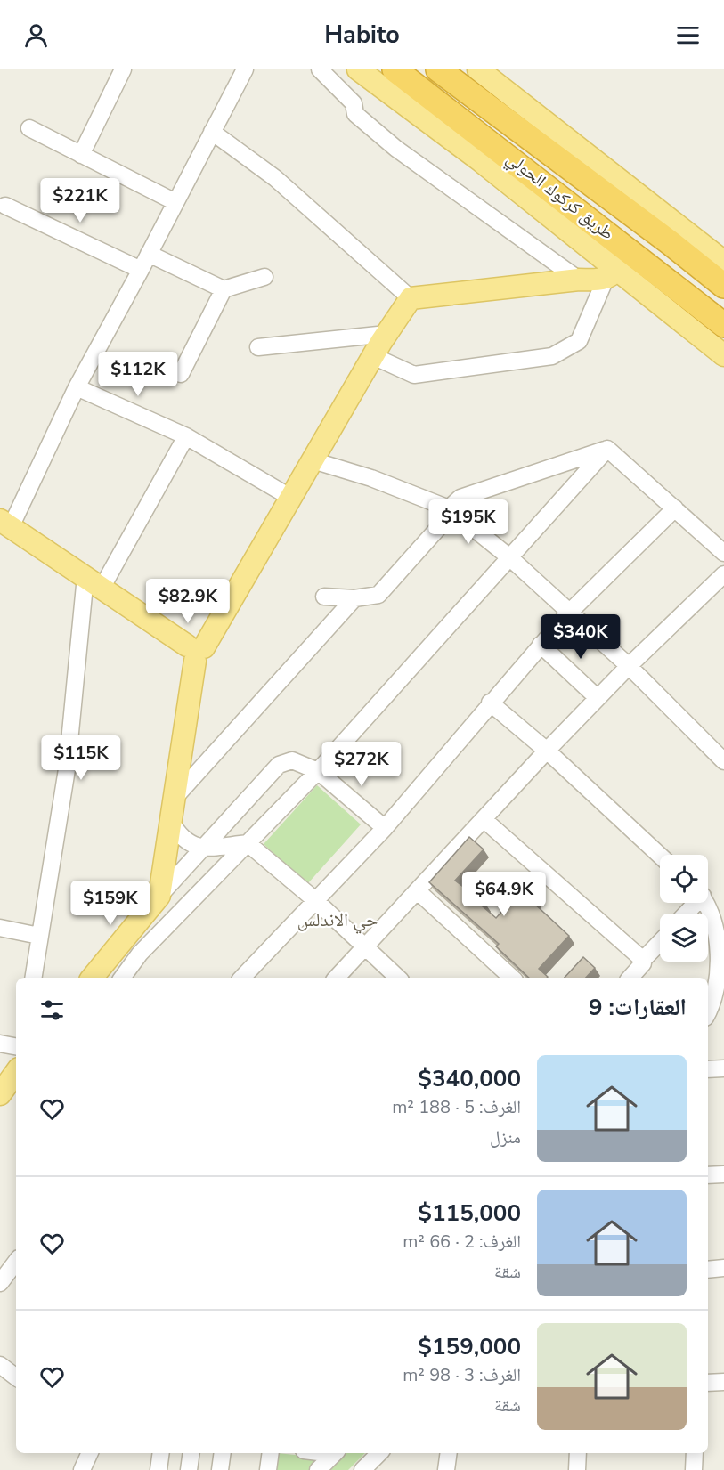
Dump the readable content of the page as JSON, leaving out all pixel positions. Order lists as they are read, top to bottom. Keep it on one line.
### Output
{"streets":{"highway":["طريق كركوك الحولي"]},"districts":["حي الاندلس"],"page":{"header":"Habito","price":["$221K","$112K","$195K","$82.9K","$340K","$115K","$272K","$64.9K","$159K"],"heading":"العقارات: 9","list":[{"name":"$340,000","note":"الغرف: 5 · 188 m² · منزل"},{"name":"$115,000","note":"الغرف: 2 · 66 m² · شقة"},{"name":"$159,000","note":"الغرف: 3 · 98 m² · شقة"}]}}
